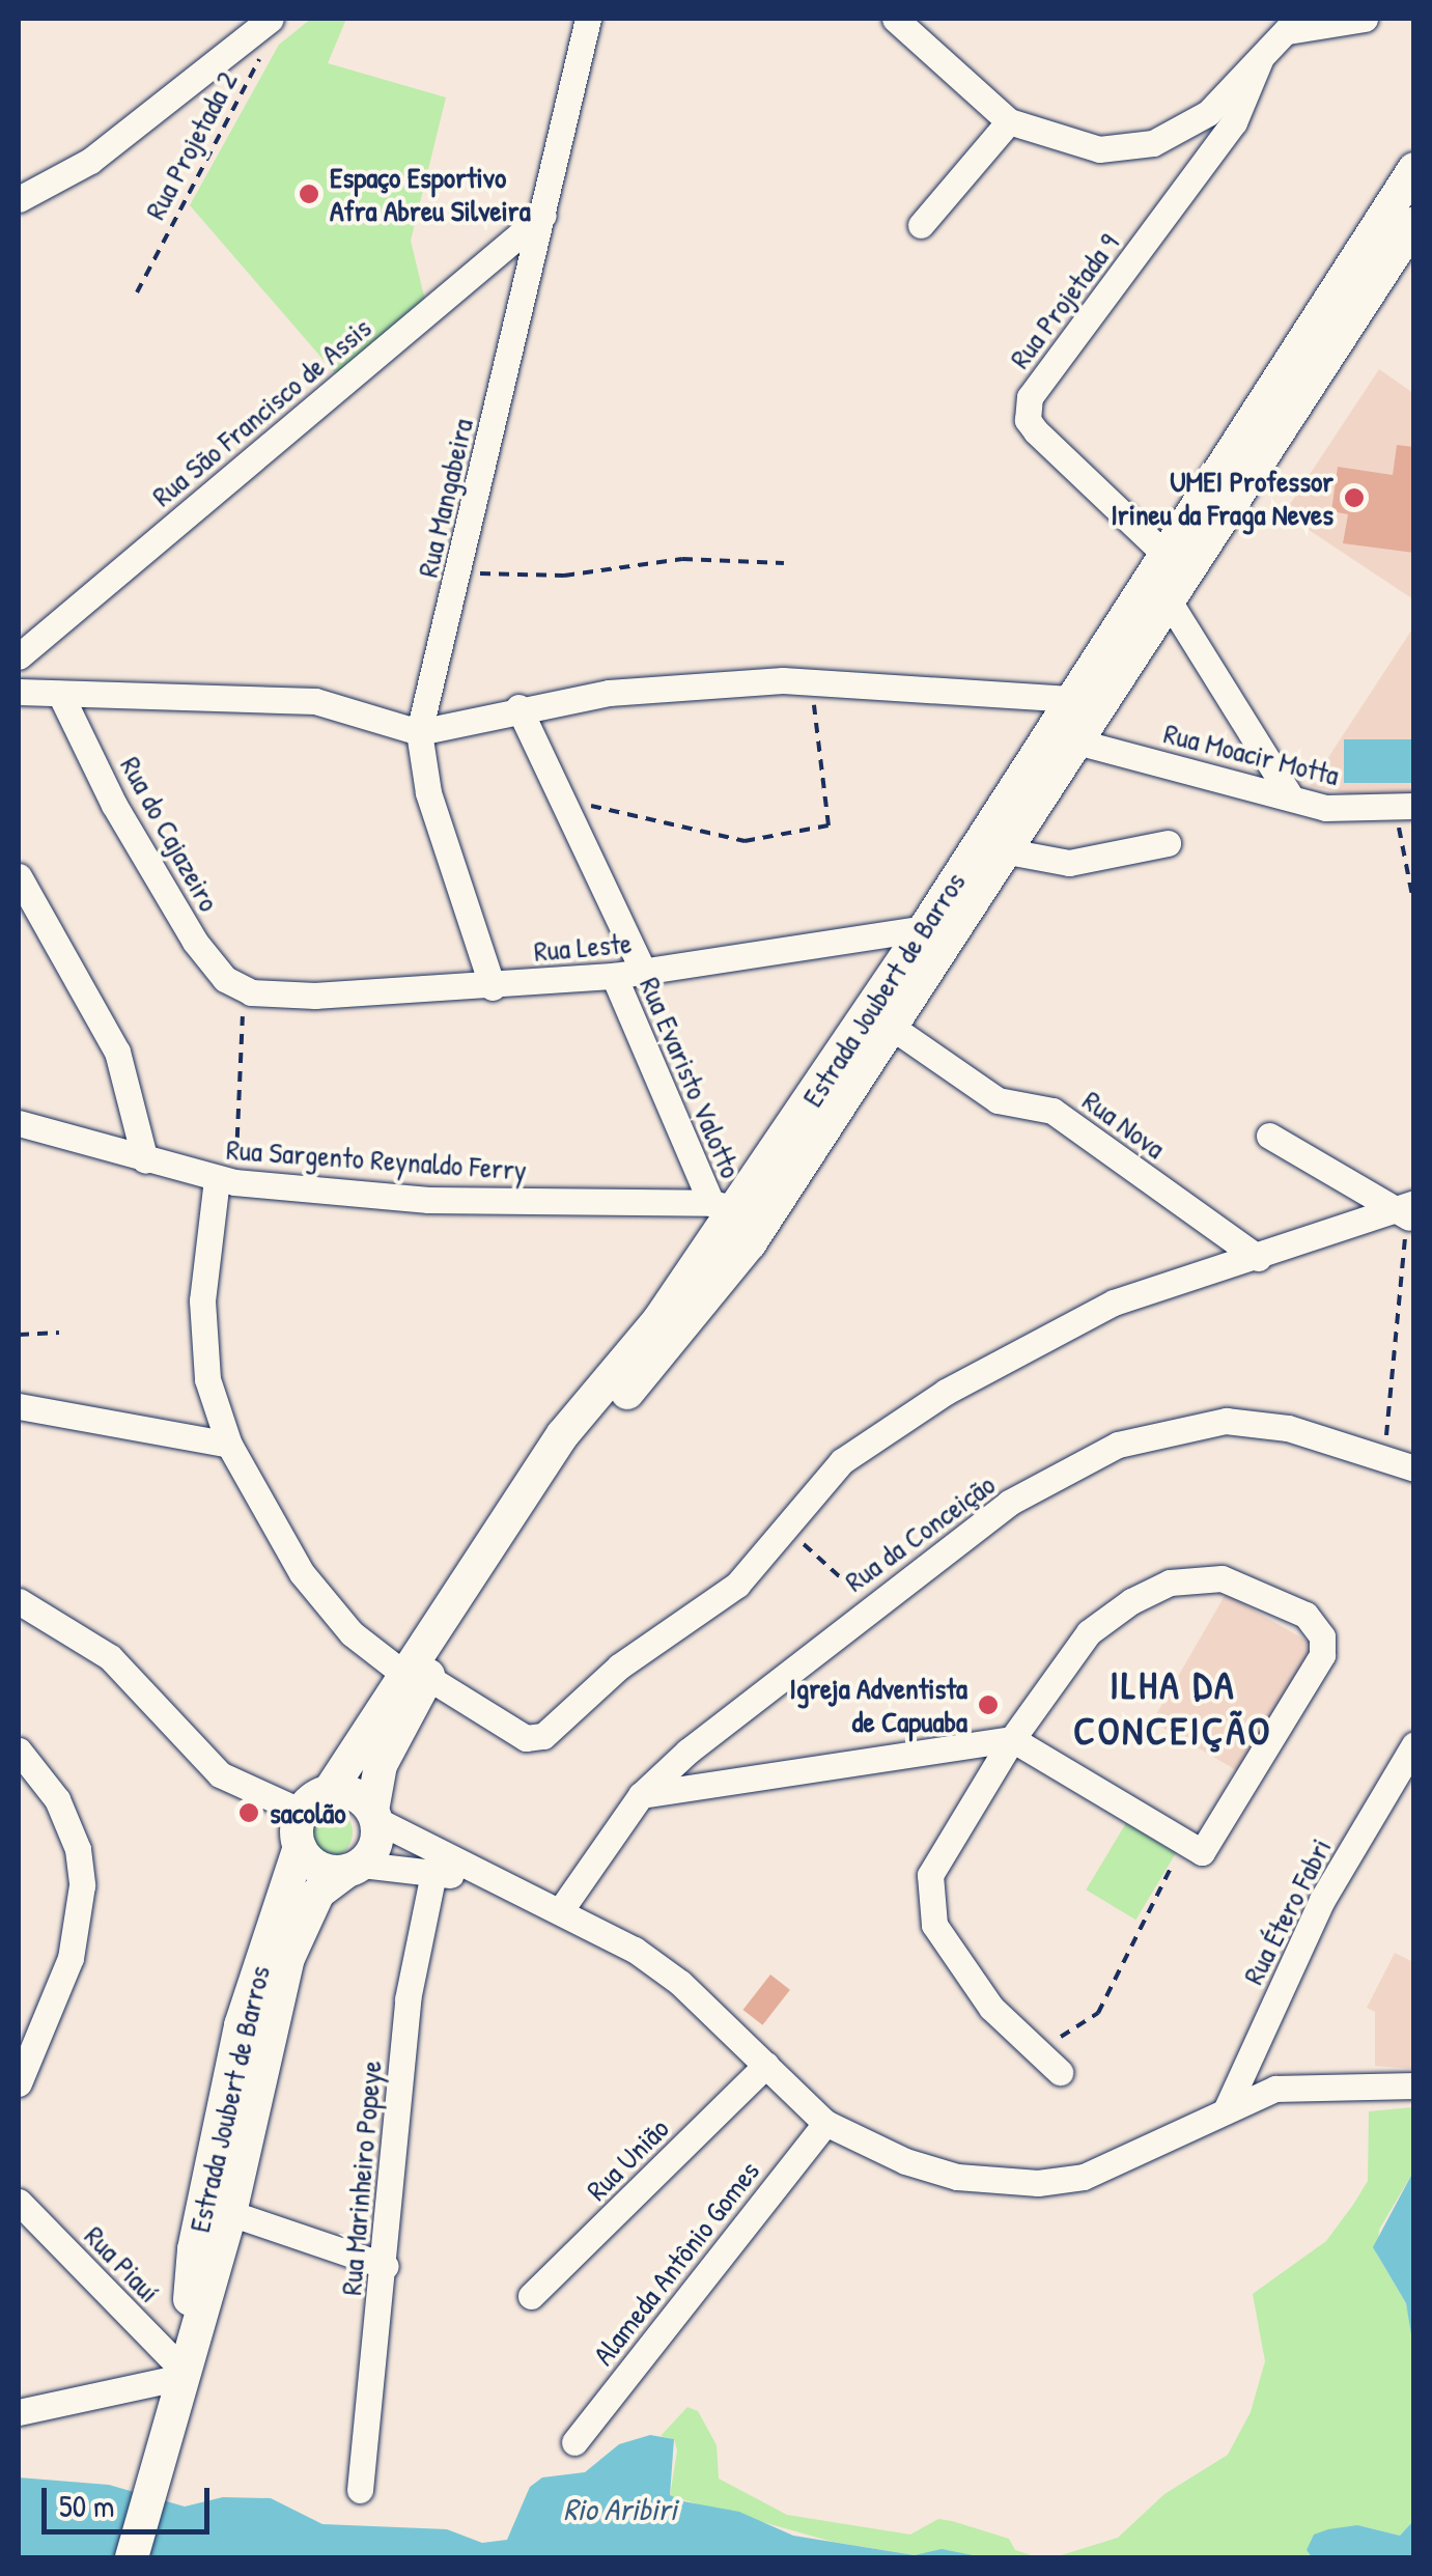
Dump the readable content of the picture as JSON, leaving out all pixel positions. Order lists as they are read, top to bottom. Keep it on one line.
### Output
{"streets":{"main road":["Estrada Joubert de Barros"],"street":["Rua Projetada 9","Rua São Francisco de Assis","Rua Mangabeira","Rua Moacir Motta","Rua do Cajazeiro","Rua Leste","Rua Evaristo Valotto","Rua Nova","Rua Sargento Reynaldo Ferry","Rua da Conceição","Rua Étero Fabri","Rua União","Rua Marinheiro Popeye","Alameda Antônio Gomes","Rua Piauí"],"path":["Rua Projetada 2"]},"crossings":[["Rua Projetada 9","Estrada Joubert de Barros"],["Rua São Francisco de Assis","Rua Mangabeira"],["Rua Mangabeira","Rua Leste"],["Rua Moacir Motta","Estrada Joubert de Barros"],["Rua do Cajazeiro","Rua Leste"],["Rua Leste","Estrada Joubert de Barros"],["Rua Leste","Rua Evaristo Valotto"],["Estrada Joubert de Barros","Rua Evaristo Valotto"],["Estrada Joubert de Barros","Rua Nova"],["Estrada Joubert de Barros","Rua Sargento Reynaldo Ferry"],["Estrada Joubert de Barros","Rua Piauí"],["Rua Evaristo Valotto","Rua Sargento Reynaldo Ferry"]],"districts":["ILHA DA CONCEIÇÃO"],"water":["Rio Aribiri"],"places":["Espaço Esportivo Afra Abreu Silveira","UMEI Professor Irineu da Fraga Neves","Igreja Adventista de Capuaba","sacolão"],"scale_bar":"50 m"}
